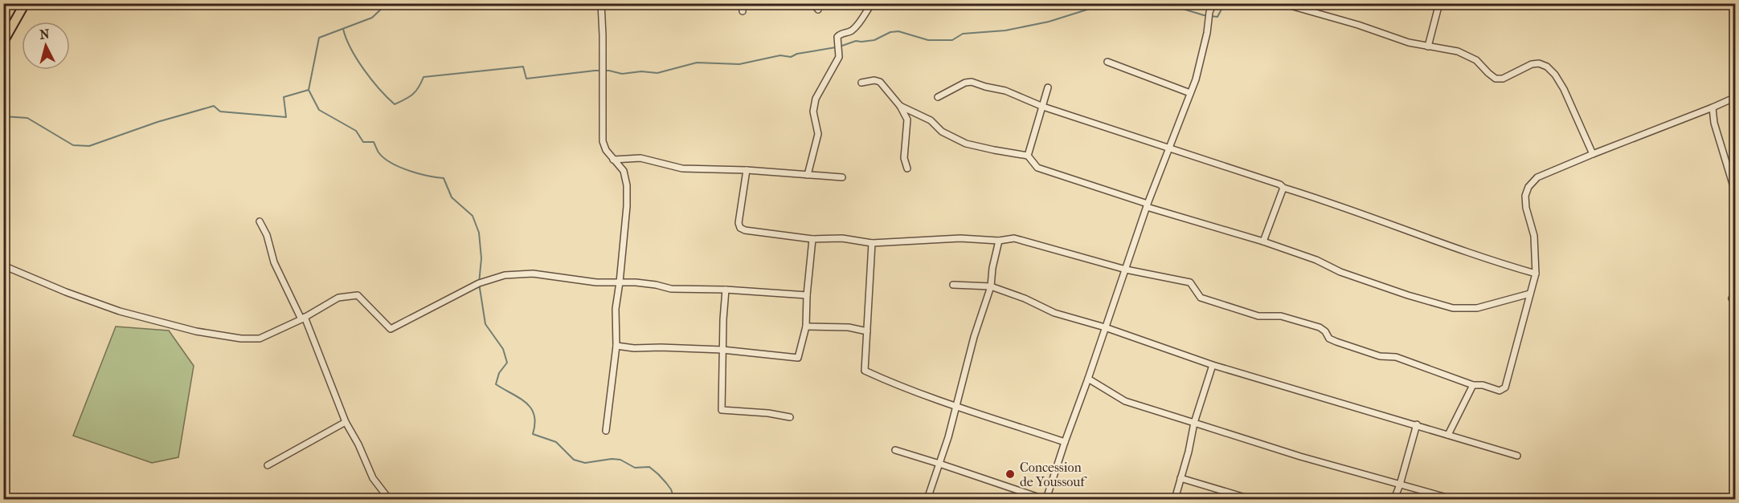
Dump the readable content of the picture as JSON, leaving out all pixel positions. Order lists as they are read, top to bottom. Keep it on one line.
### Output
{"places":["Concession de Youssouf"],"north":"top"}
